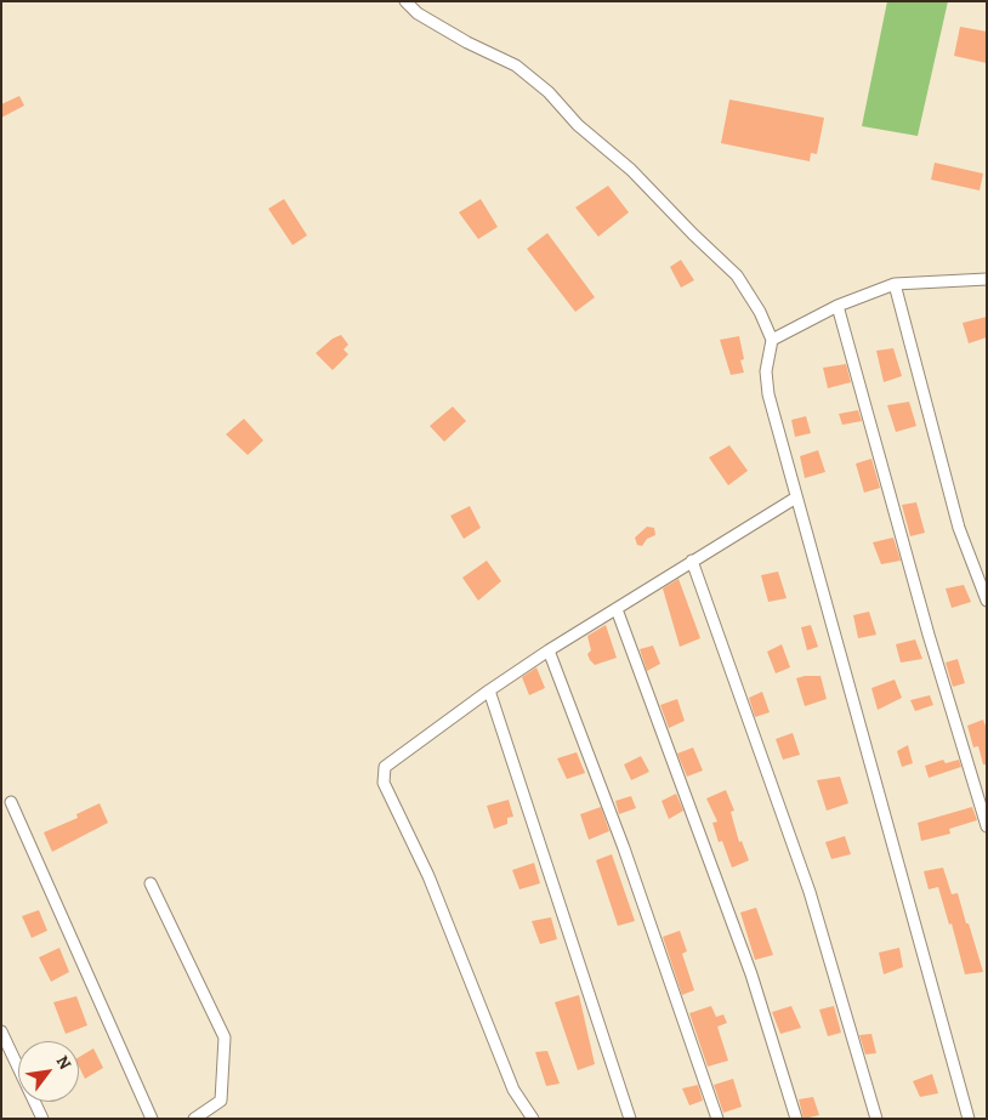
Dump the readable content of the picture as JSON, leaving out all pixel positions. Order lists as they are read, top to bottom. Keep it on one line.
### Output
{"north":"top right"}
